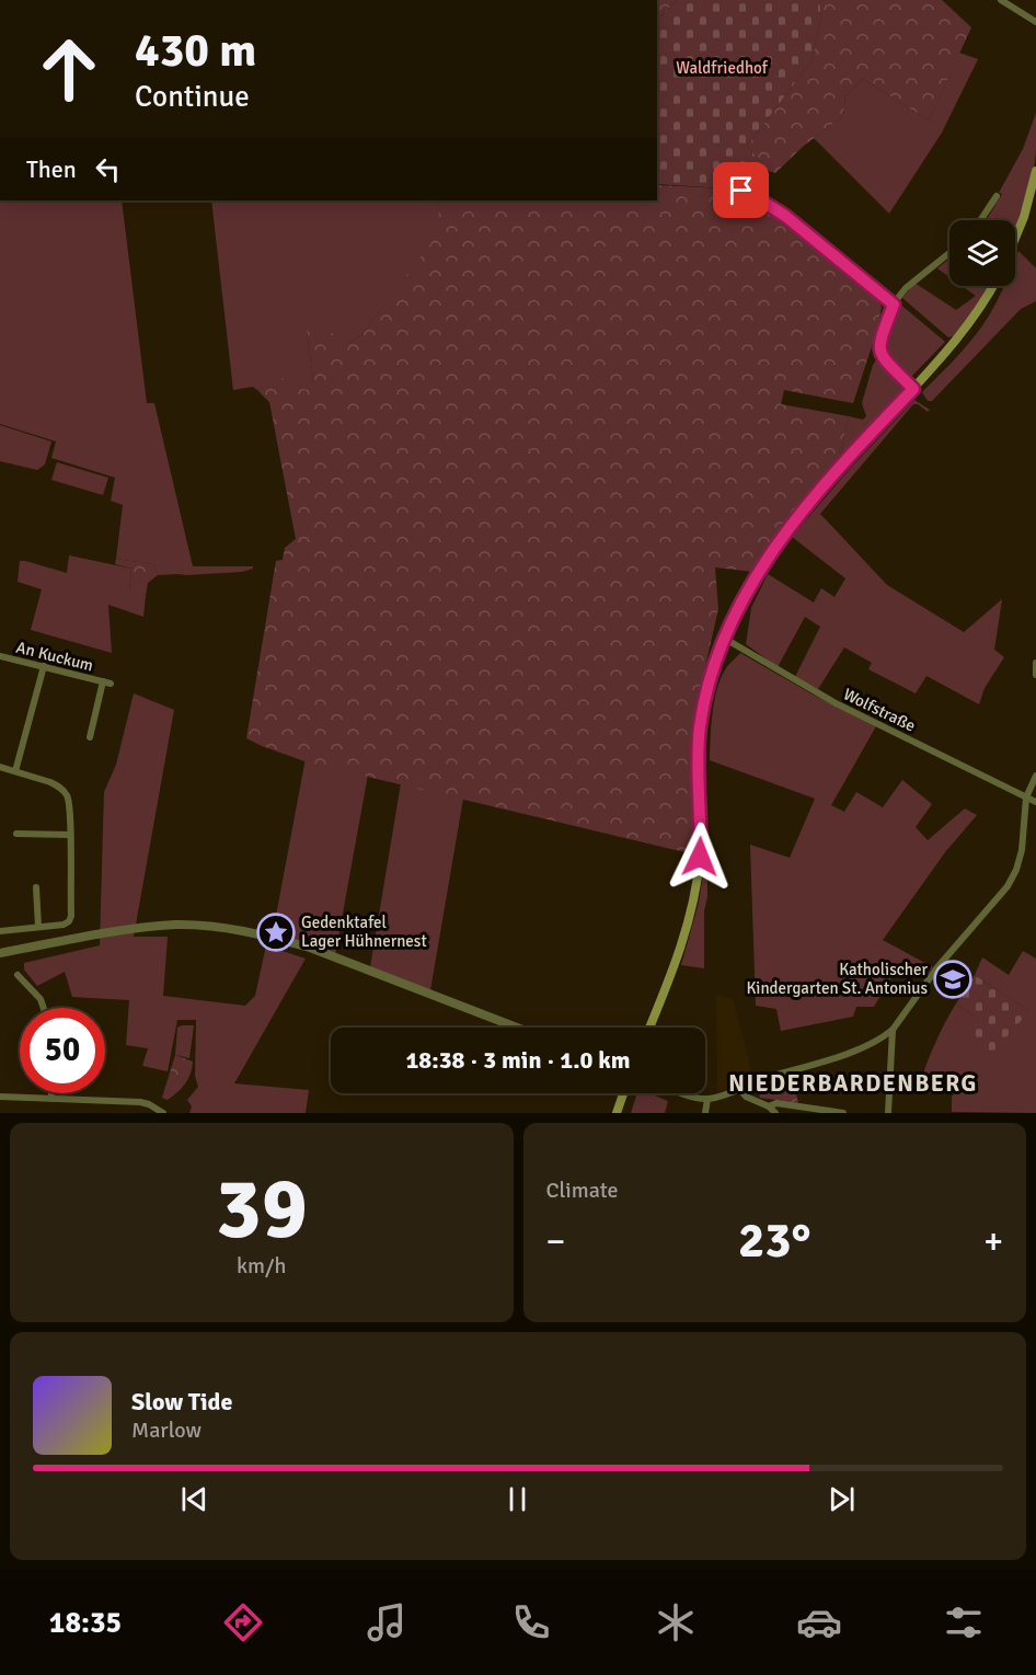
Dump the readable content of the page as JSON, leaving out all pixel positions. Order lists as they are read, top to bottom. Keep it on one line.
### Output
{"streets":{"street":["An Kuckum","Wolfstraße"]},"districts":["NIEDERBARDENBERG"],"parks":["Waldfriedhof"],"places":{"place":["Gedenktafel Lager Hühnernest"],"school or university":["Katholischer Kindergarten St. Antonius"]},"page":{"turn":["430 m","Continue"],"then":"Then","limit":"50","trip":"18:38 · 3 min · 1.0 km","tile":[["39","km/h"],"Climate"],"heat":["−","23°","+"],"song":["Slow Tide","Marlow"],"tabs":"18:35"}}
